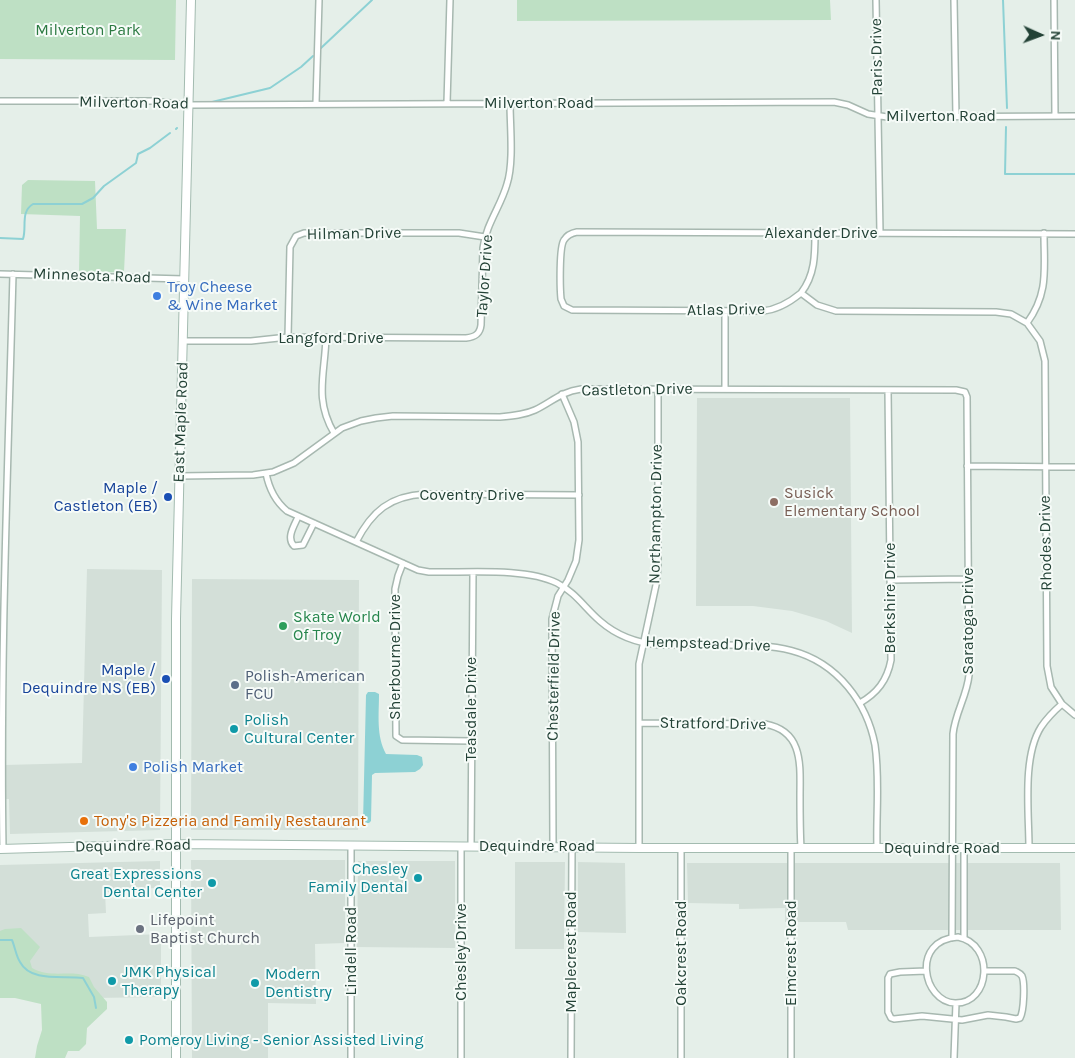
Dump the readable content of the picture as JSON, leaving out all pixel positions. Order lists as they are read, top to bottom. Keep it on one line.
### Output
{"streets":{"main road":["East Maple Road","Dequindre Road"],"street":["Paris Drive","Milverton Road","Alexander Drive","Hilman Drive","Minnesota Road","Taylor Drive","Atlas Drive","Langford Drive","Castleton Drive","Coventry Drive","Northampton Drive","Rhodes Drive","Berkshire Drive","Saratoga Drive","Hempstead Drive","Sherbourne Drive","Chesterfield Drive","Teasdale Drive","Stratford Drive","Lindell Road","Chesley Drive","Maplecrest Road","Oakcrest Road","Elmcrest Road"]},"crossings":[["Paris Drive","Milverton Road"],["Paris Drive","Alexander Drive"],["Milverton Road","Taylor Drive"],["Milverton Road","East Maple Road"],["Alexander Drive","Atlas Drive"],["Hilman Drive","Taylor Drive"],["Hilman Drive","Langford Drive"],["Minnesota Road","East Maple Road"],["Taylor Drive","Langford Drive"],["Langford Drive","East Maple Road"],["Castleton Drive","East Maple Road"],["Castleton Drive","Northampton Drive"],["Castleton Drive","Berkshire Drive"],["Castleton Drive","Saratoga Drive"],["Castleton Drive","Hempstead Drive"],["Castleton Drive","Chesterfield Drive"],["East Maple Road","Dequindre Road"],["Coventry Drive","Hempstead Drive"],["Coventry Drive","Chesterfield Drive"],["Northampton Drive","Hempstead Drive"],["Northampton Drive","Stratford Drive"],["Northampton Drive","Dequindre Road"],["Berkshire Drive","Hempstead Drive"],["Saratoga Drive","Dequindre Road"],["Hempstead Drive","Sherbourne Drive"],["Hempstead Drive","Chesterfield Drive"],["Hempstead Drive","Teasdale Drive"],["Hempstead Drive","Dequindre Road"],["Sherbourne Drive","Teasdale Drive"],["Chesterfield Drive","Dequindre Road"],["Teasdale Drive","Dequindre Road"],["Stratford Drive","Dequindre Road"],["Dequindre Road","Lindell Road"],["Dequindre Road","Chesley Drive"],["Dequindre Road","Maplecrest Road"],["Dequindre Road","Oakcrest Road"],["Dequindre Road","Elmcrest Road"]],"parks":["Milverton Park"],"places":["Troy Cheese & Wine Market","Maple / Castleton (EB)","Susick Elementary School","Skate World Of Troy","Maple / Dequindre NS (EB)","Polish-American FCU","Polish Cultural Center","Polish Market","Tony's Pizzeria and Family Restaurant","Chesley Family Dental","Great Expressions Dental Center","Lifepoint Baptist Church","JMK Physical Therapy","Modern Dentistry","Pomeroy Living - Senior Assisted Living"],"north":"right"}
